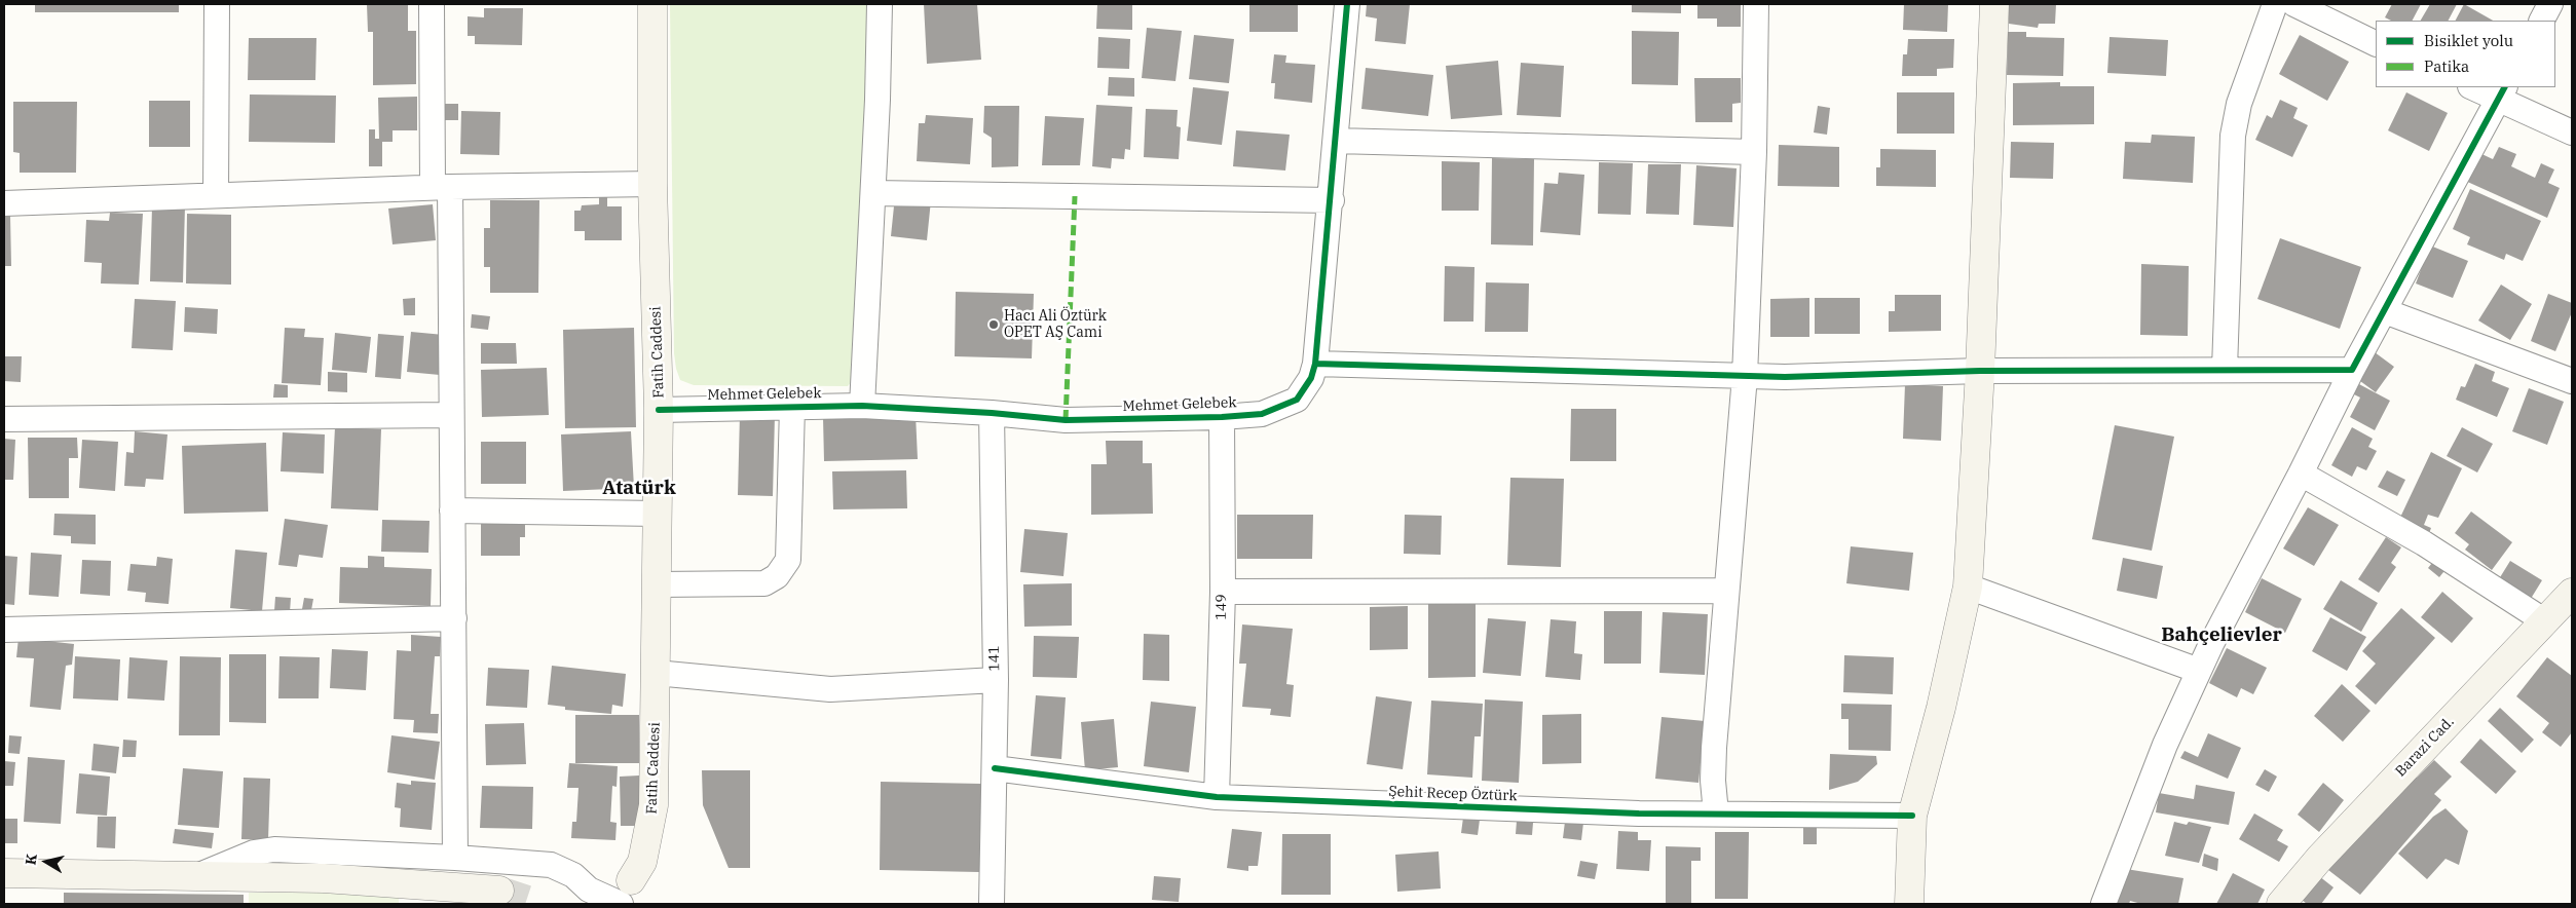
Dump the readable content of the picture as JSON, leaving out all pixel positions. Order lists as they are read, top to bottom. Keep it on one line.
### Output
{"streets":{"street":["Fatih Caddesi","Mehmet Gelebek","149","141","Barazi Cad.","Şehit Recep Öztürk"]},"crossings":[["Fatih Caddesi","Mehmet Gelebek"],["Mehmet Gelebek","149"],["Mehmet Gelebek","141"],["149","Şehit Recep Öztürk"],["141","Şehit Recep Öztürk"]],"districts":["Atatürk","Bahçelievler"],"places":["Hacı Ali Öztürk OPET AŞ Cami"],"legend":["Bisiklet yolu","Patika"],"north":"left"}
